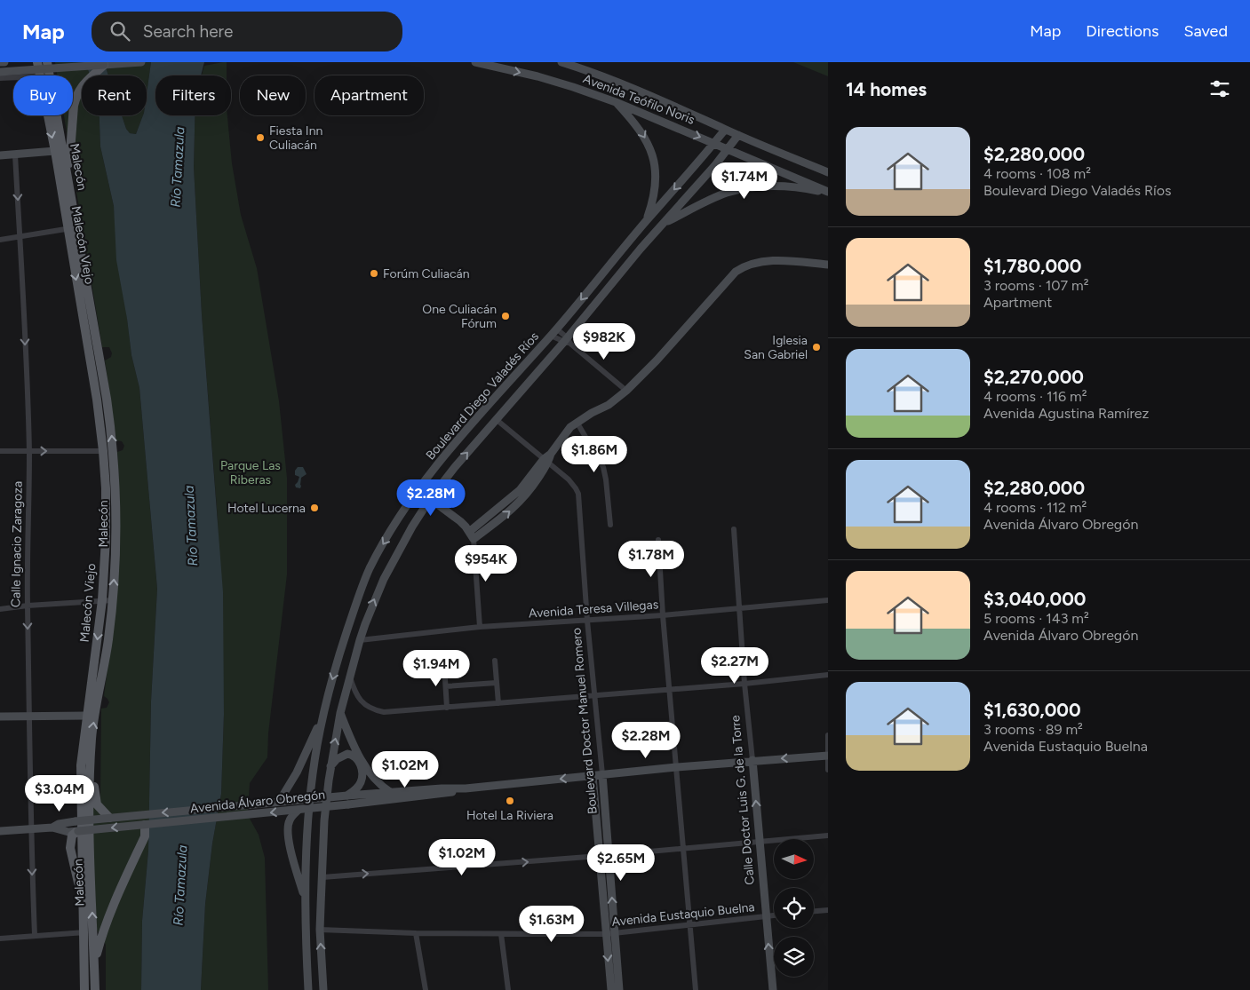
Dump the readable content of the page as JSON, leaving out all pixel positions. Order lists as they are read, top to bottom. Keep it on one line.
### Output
{"streets":{"main road":["Avenida Teófilo Noris","Malecón","Malecón Viejo","Boulevard Diego Valadés Ríos","Boulevard Doctor Manuel Romero","Calle Doctor Luis G. de la Torre","Avenida Álvaro Obregón"],"street":["Calle Ignacio Zaragoza","Avenida Teresa Villegas","Avenida Eustaquio Buelna"]},"crossings":[["Avenida Teófilo Noris","Boulevard Diego Valadés Ríos"],["Malecón","Malecón Viejo"],["Boulevard Diego Valadés Ríos","Avenida Teresa Villegas"],["Boulevard Diego Valadés Ríos","Boulevard Doctor Manuel Romero"],["Boulevard Diego Valadés Ríos","Avenida Eustaquio Buelna"],["Calle Ignacio Zaragoza","Avenida Álvaro Obregón"],["Avenida Teresa Villegas","Boulevard Doctor Manuel Romero"],["Avenida Teresa Villegas","Calle Doctor Luis G. de la Torre"],["Boulevard Doctor Manuel Romero","Avenida Álvaro Obregón"],["Boulevard Doctor Manuel Romero","Avenida Eustaquio Buelna"],["Calle Doctor Luis G. de la Torre","Avenida Álvaro Obregón"],["Calle Doctor Luis G. de la Torre","Avenida Eustaquio Buelna"]],"one_way":["Malecón Viejo","Calle Ignacio Zaragoza","Avenida Álvaro Obregón"],"water":["Río Tamazula"],"parks":["Parque Las Riberas"],"places":["Fiesta Inn Culiacán","Forúm Culiacán","One Culiacán Fórum","Iglesia San Gabriel","Hotel Lucerna","Hotel La Riviera"],"north":"right","page":{"header":"Map","search":"Search here","nav":["Map","Directions","Saved"],"heading":"14 homes","chip":["Buy","Rent","Filters","New","Apartment"],"list":[{"name":"$2,280,000","note":"4 rooms · 108 m² · Boulevard Diego Valadés Ríos"},{"name":"$1,780,000","note":"3 rooms · 107 m² · Apartment"},{"name":"$2,270,000","note":"4 rooms · 116 m² · Avenida Agustina Ramírez"},{"name":"$2,280,000","note":"4 rooms · 112 m² · Avenida Álvaro Obregón"},{"name":"$3,040,000","note":"5 rooms · 143 m² · Avenida Álvaro Obregón"},{"name":"$1,630,000","note":"3 rooms · 89 m² · Avenida Eustaquio Buelna"}],"price":["$1.74M","$982K","$1.86M","$2.28M","$1.78M","$954K","$2.27M","$1.94M","$2.28M","$1.02M","$3.04M","$1.02M","$2.65M","$1.63M"]}}
